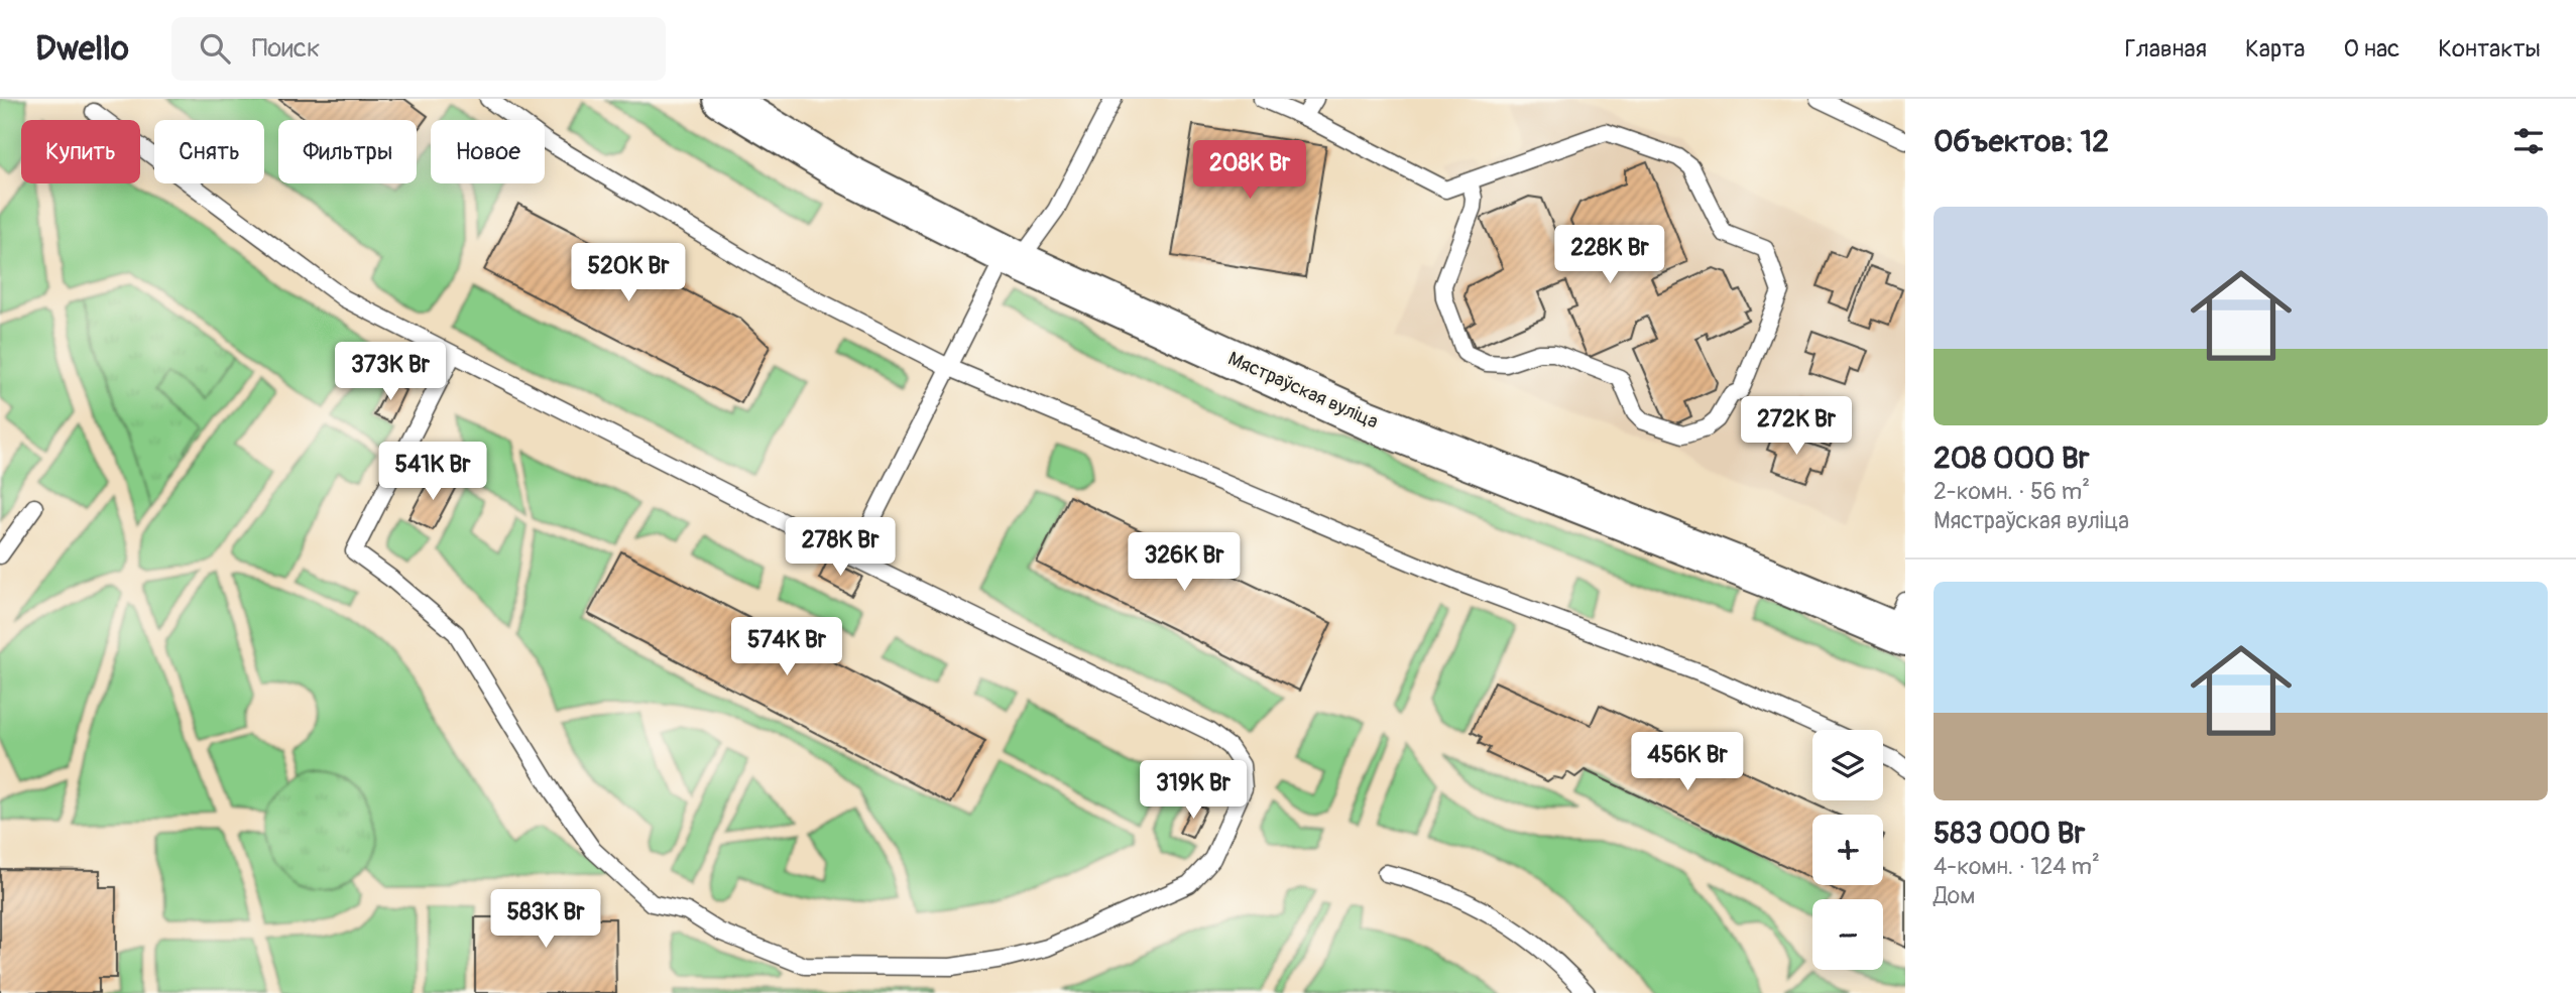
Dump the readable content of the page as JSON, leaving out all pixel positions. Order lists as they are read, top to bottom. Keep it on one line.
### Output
{"streets":{"street":["Мястраўская вуліца"]},"page":{"header":"Dwello","search":"Поиск","nav":["Главная","Карта","О нас","Контакты"],"heading":"Объектов: 12","chip":["Купить","Снять","Фильтры","Новое"],"price":["208K Br","228K Br","520K Br","373K Br","272K Br","541K Br","278K Br","326K Br","574K Br","456K Br","319K Br","583K Br"],"list":[{"name":"208 000 Br","note":"2-комн. · 56 m² · Мястраўская вуліца"},{"name":"583 000 Br","note":"4-комн. · 124 m² · Дом"}],"map_buttons":["+","−"]}}
